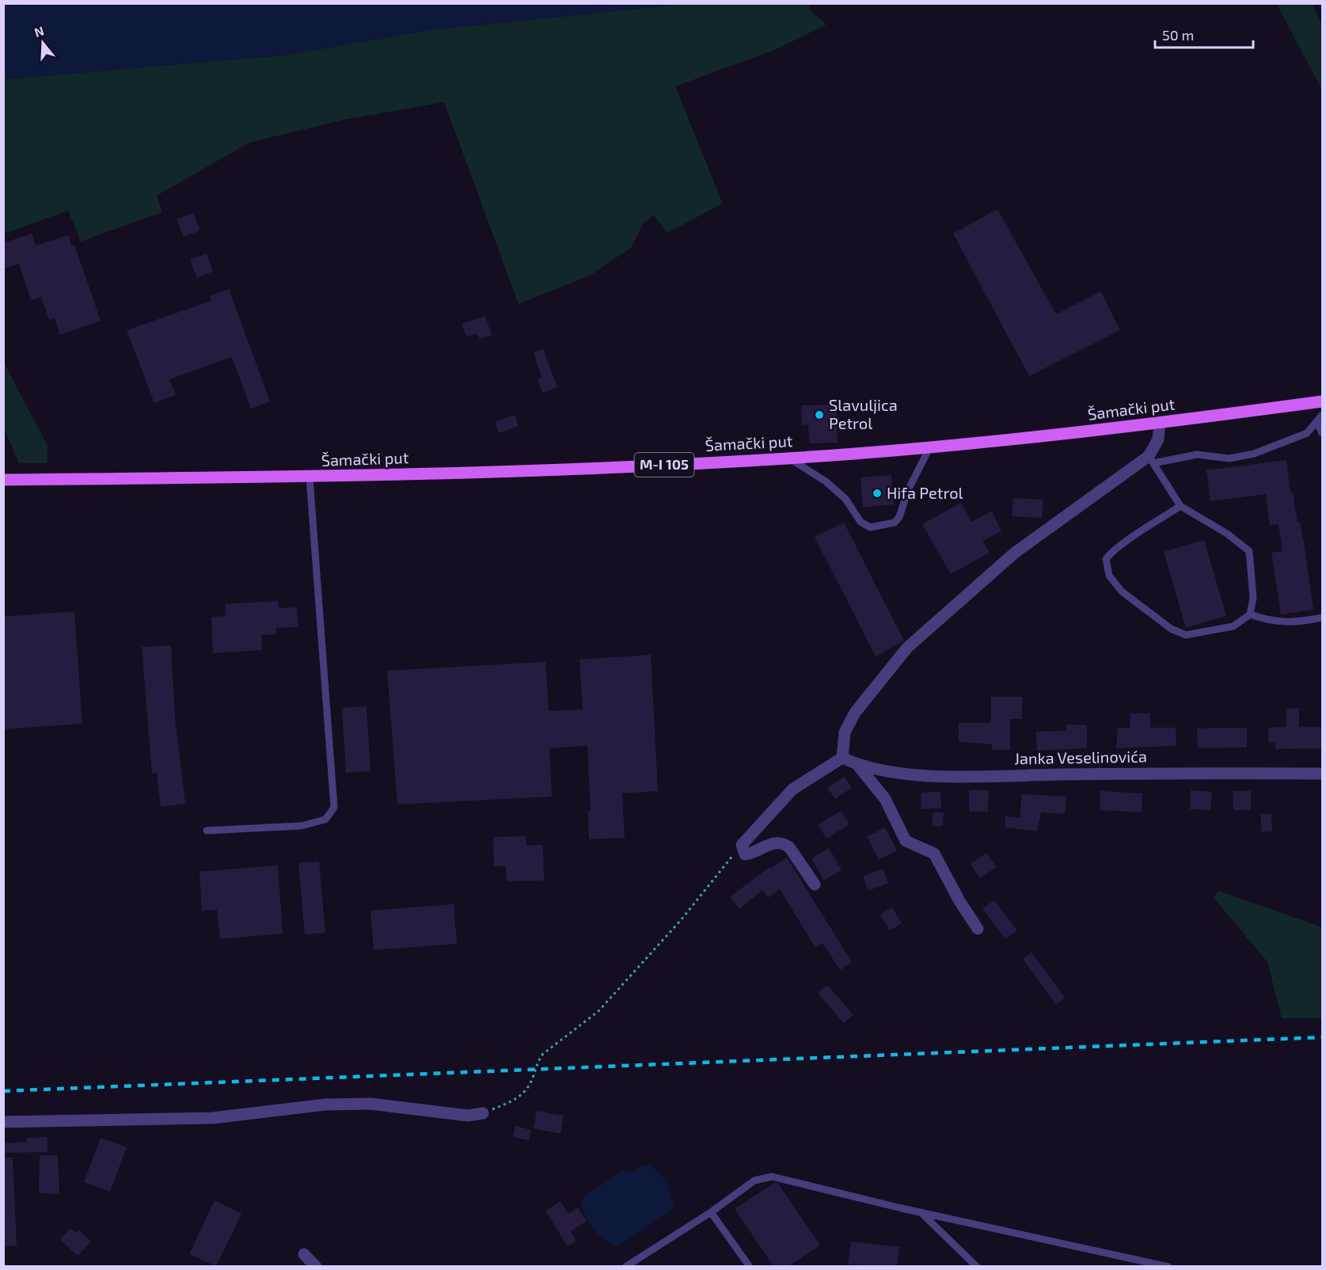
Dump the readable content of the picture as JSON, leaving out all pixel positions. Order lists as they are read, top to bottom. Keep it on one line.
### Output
{"streets":{"main road":["Šamački put","M-I 105"],"street":["Janka Veselinovića"]},"places":["Slavuljica Petrol","Hifa Petrol"],"scale_bar":"50 m","north":"top"}
